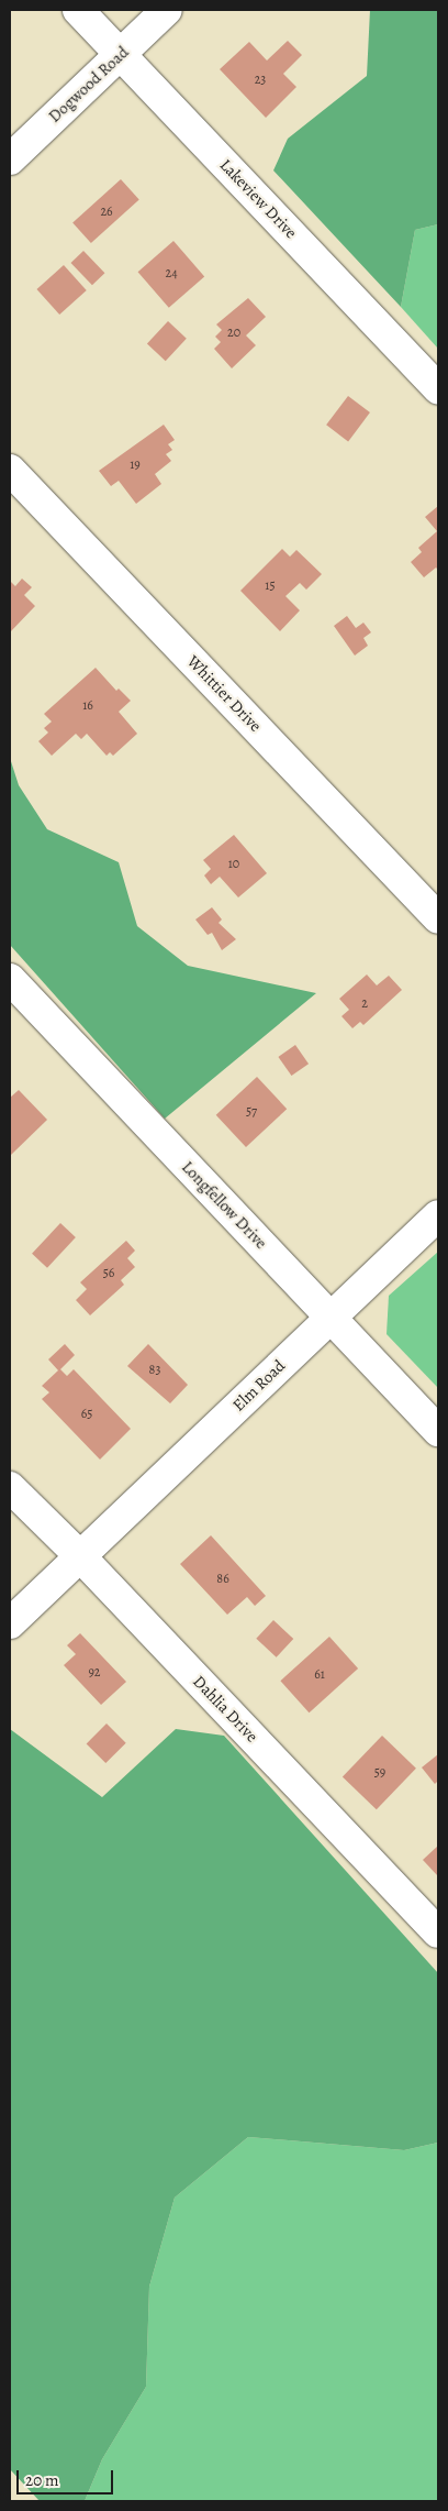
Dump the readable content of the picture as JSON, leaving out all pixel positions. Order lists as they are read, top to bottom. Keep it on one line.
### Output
{"streets":{"street":["Dogwood Road","Lakeview Drive","Whittier Drive","Longfellow Drive","Elm Road","Dahlia Drive"]},"crossings":[["Dogwood Road","Lakeview Drive"],["Longfellow Drive","Elm Road"],["Elm Road","Dahlia Drive"]],"house_numbers":["23","26","24","20","19","15","16","10","2","57","56","83","65","86","92","61","59"],"scale_bar":"20 m"}
